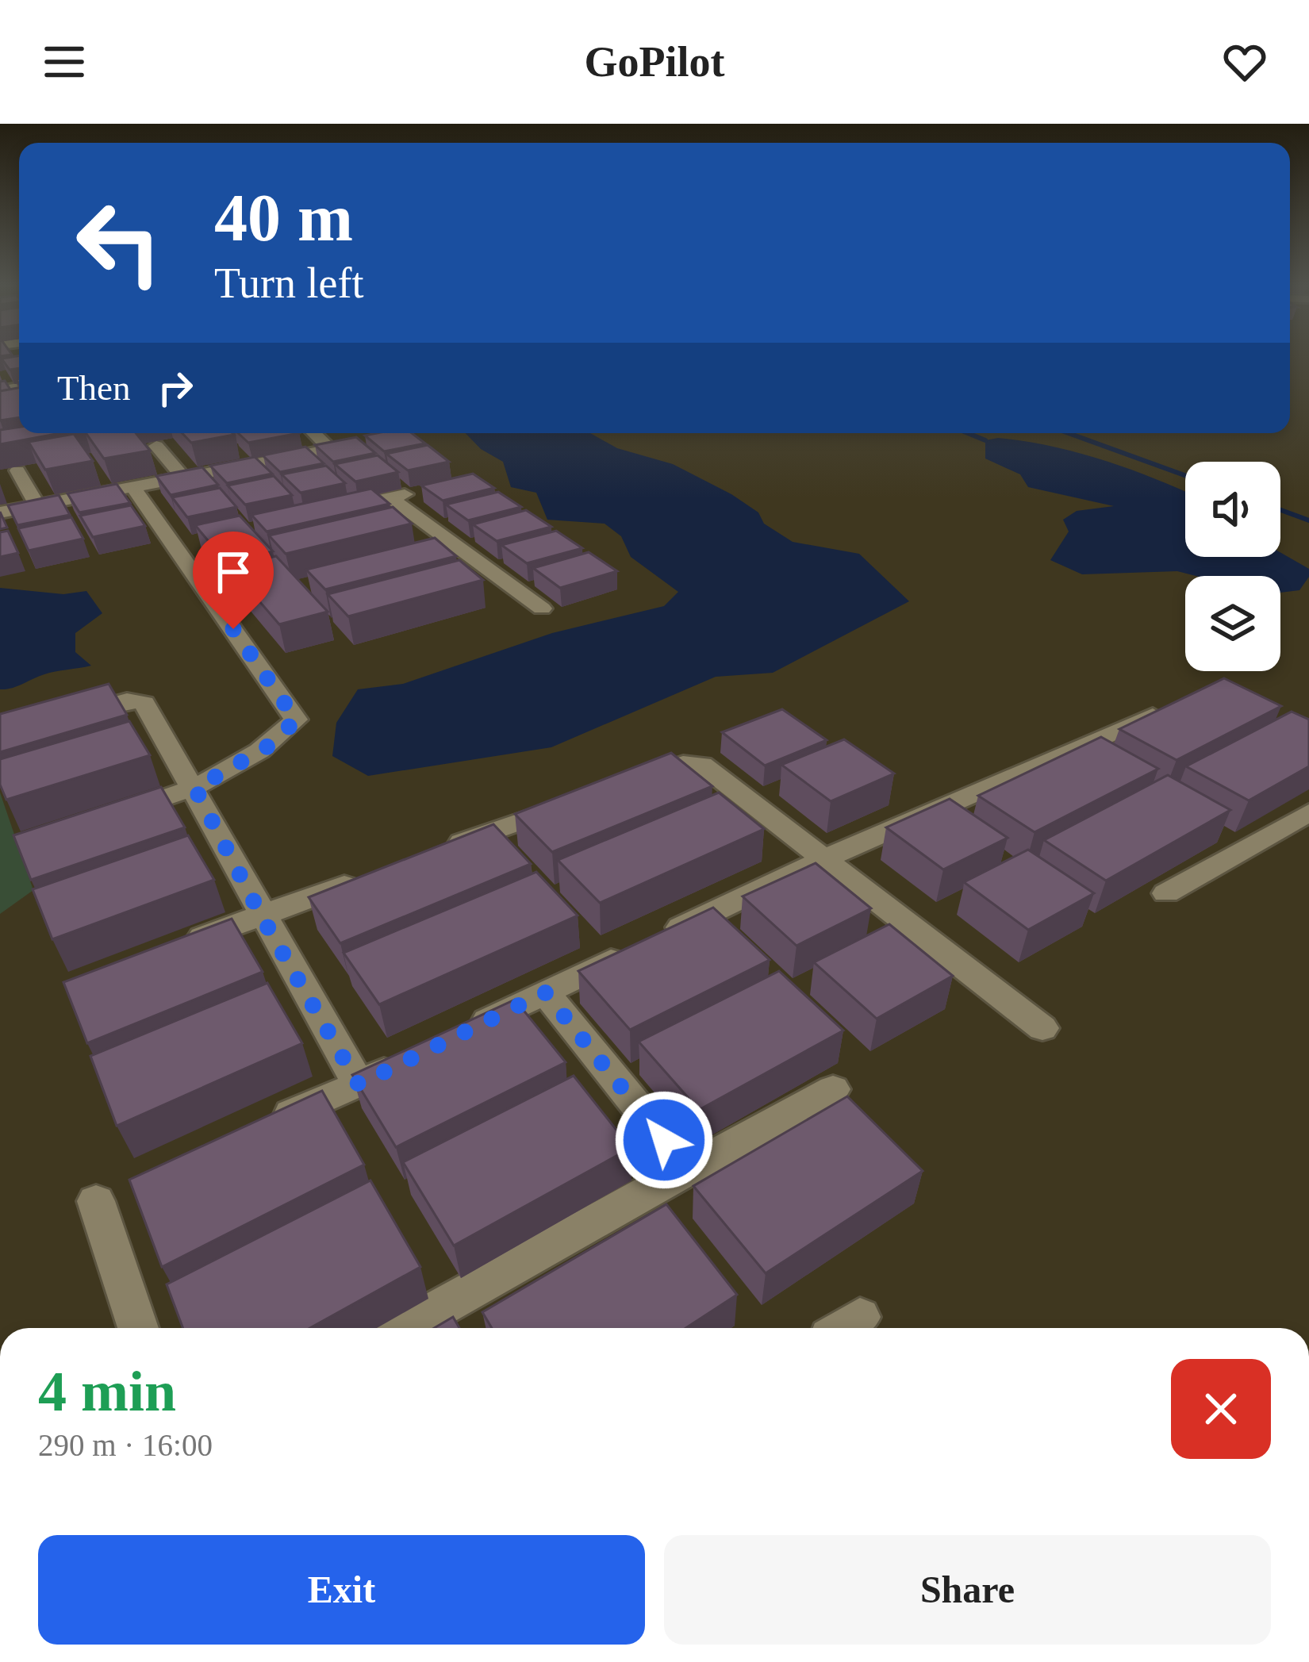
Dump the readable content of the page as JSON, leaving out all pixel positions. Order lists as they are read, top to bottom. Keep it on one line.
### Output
{"page":{"header":"GoPilot","turn":["40 m","Turn left"],"then":"Then","heading":["4 min","290 m · 16:00"],"buttons":["Exit","Share"]}}
